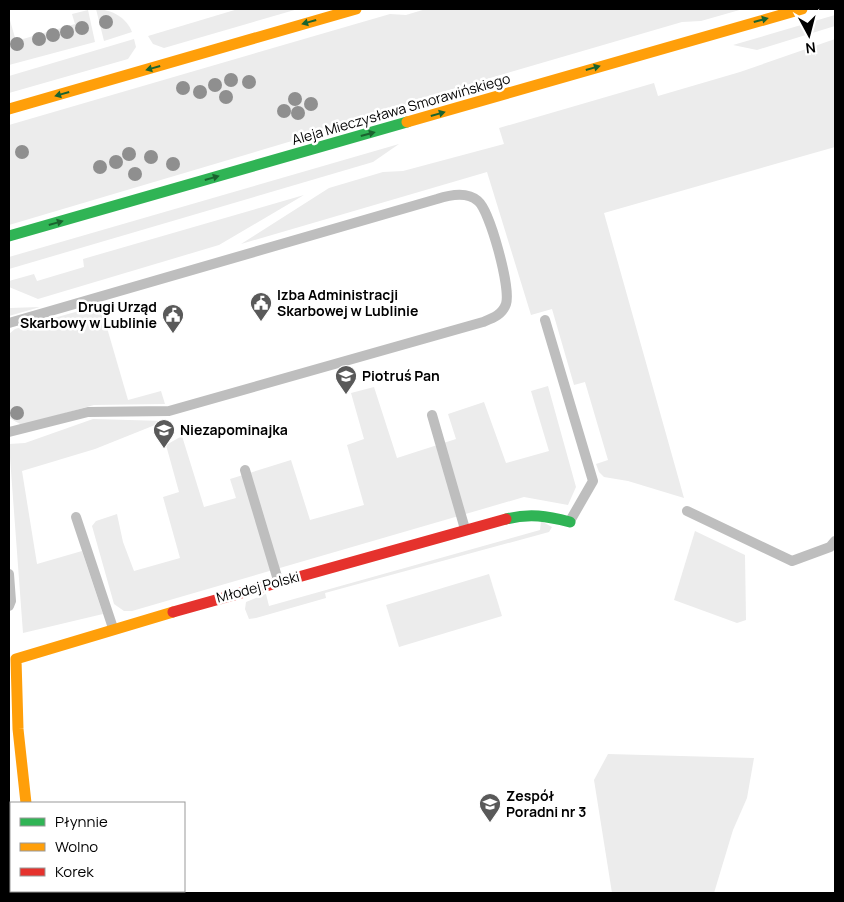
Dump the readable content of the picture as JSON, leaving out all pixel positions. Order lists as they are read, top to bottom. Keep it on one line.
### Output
{"streets":{"main road":["Aleja Mieczysława Smorawińskiego","Młodej Polski"]},"one_way":["Aleja Mieczysława Smorawińskiego"],"places":{"public building":["Izba Administracji Skarbowej w Lublinie","Drugi Urząd Skarbowy w Lublinie"],"school or university":["Piotruś Pan","Niezapominajka","Zespół Poradni nr 3"]},"legend":["Płynnie","Wolno","Korek"],"north":"bottom"}
